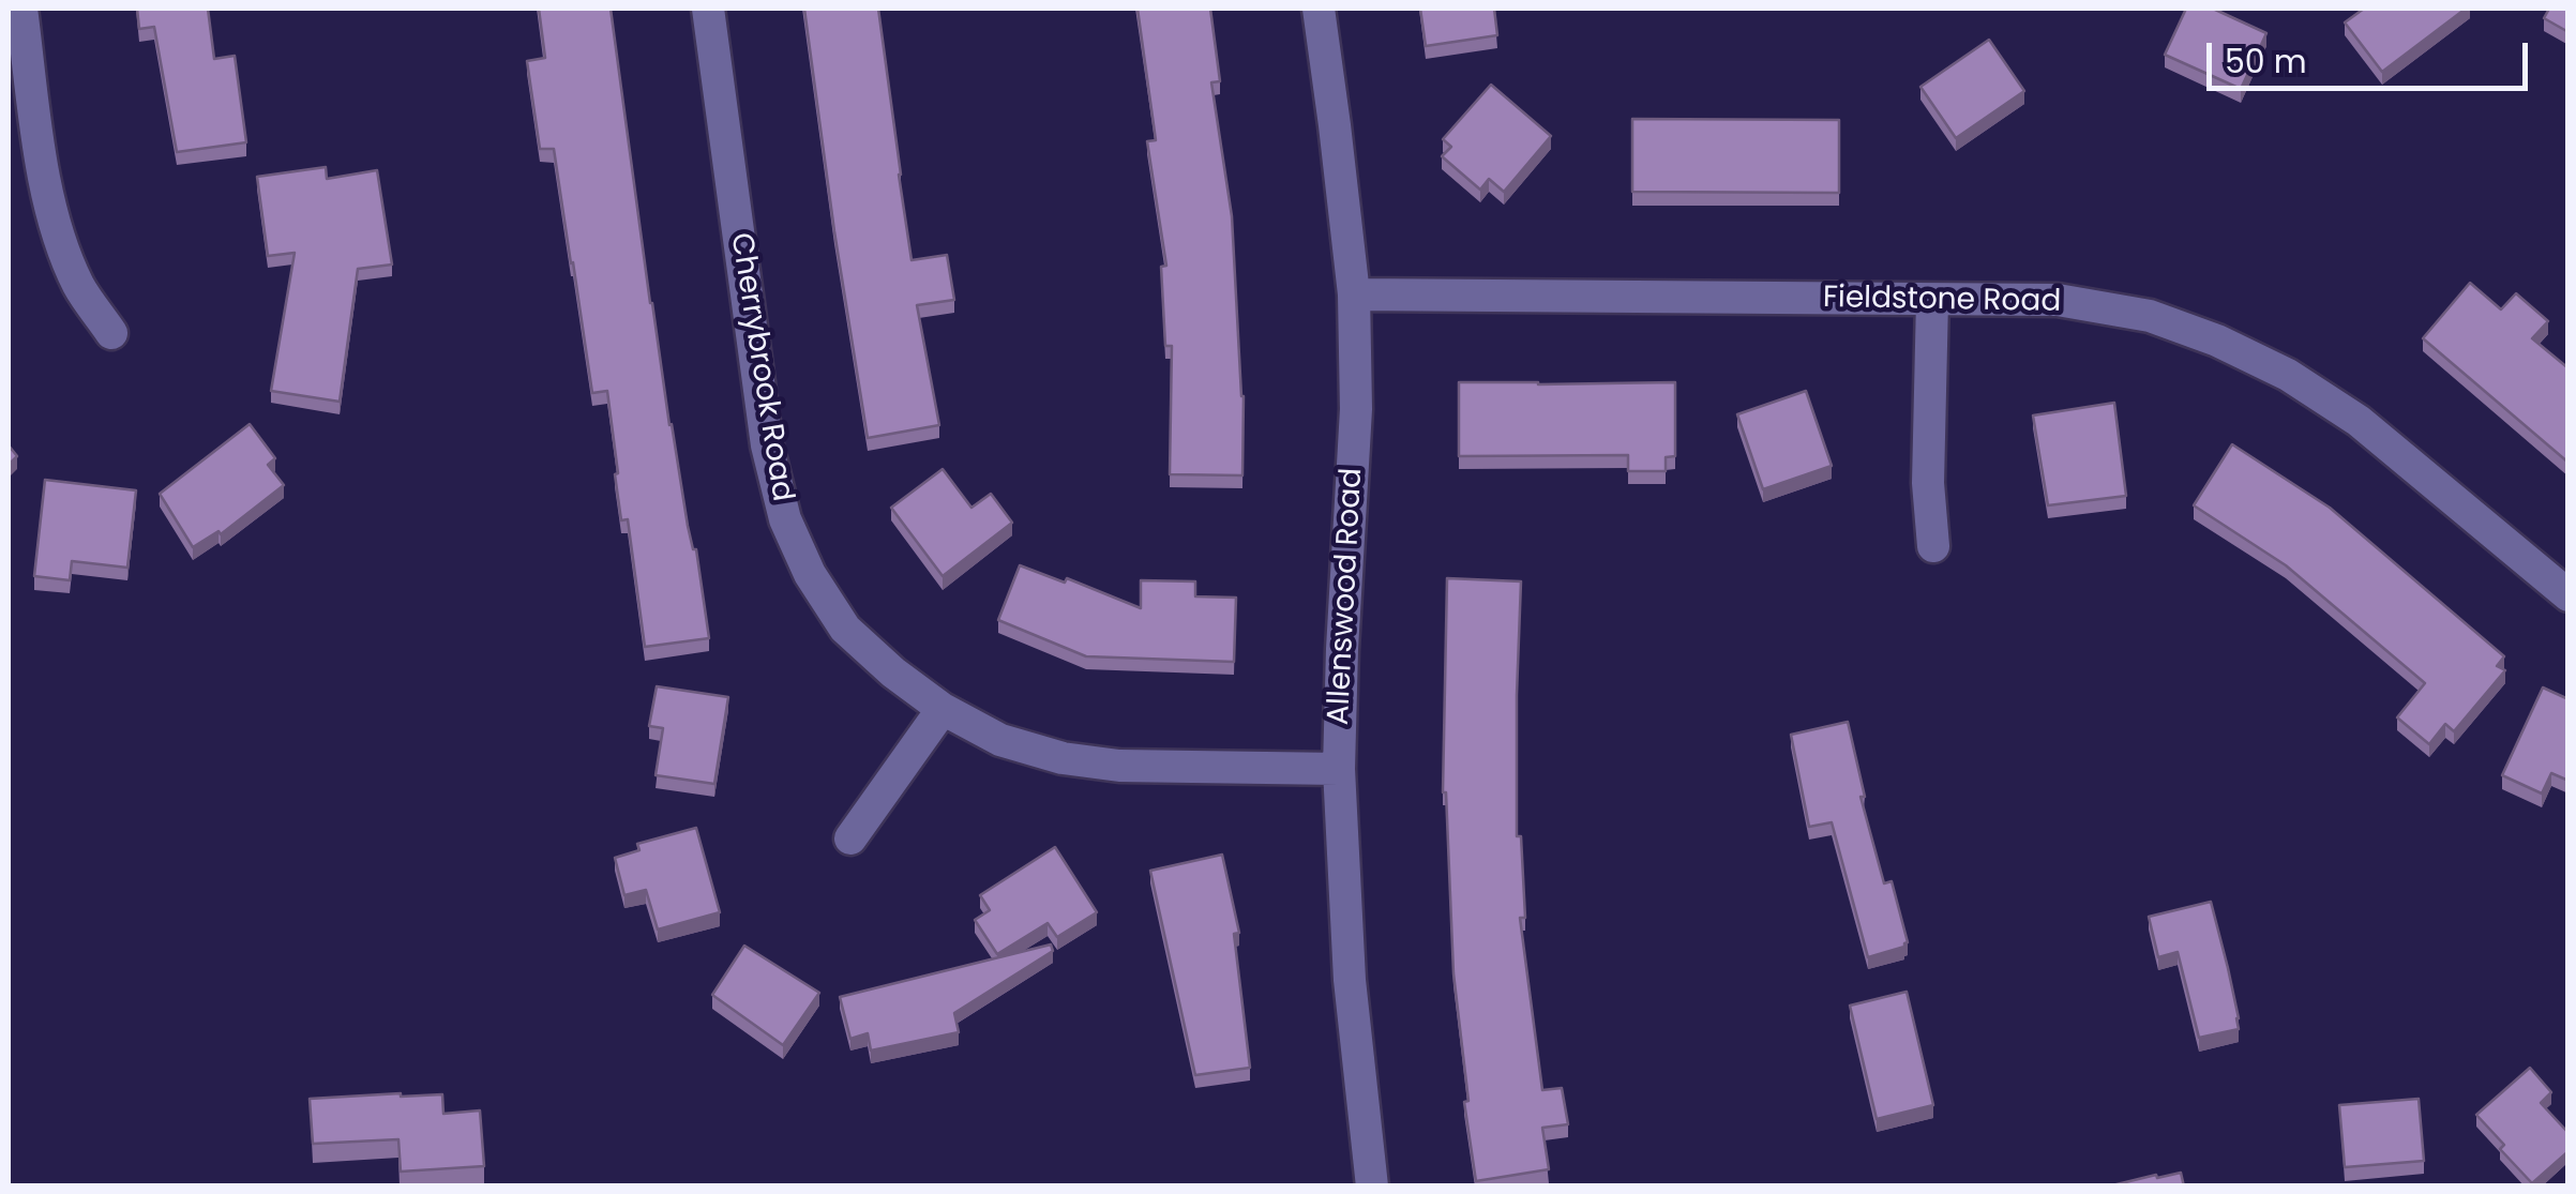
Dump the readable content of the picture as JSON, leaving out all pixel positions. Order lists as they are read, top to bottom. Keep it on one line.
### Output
{"streets":{"street":["Fieldstone Road","Cherrybrook Road","Allenswood Road"]},"crossings":[["Fieldstone Road","Allenswood Road"],["Cherrybrook Road","Allenswood Road"]],"scale_bar":"50 m"}
